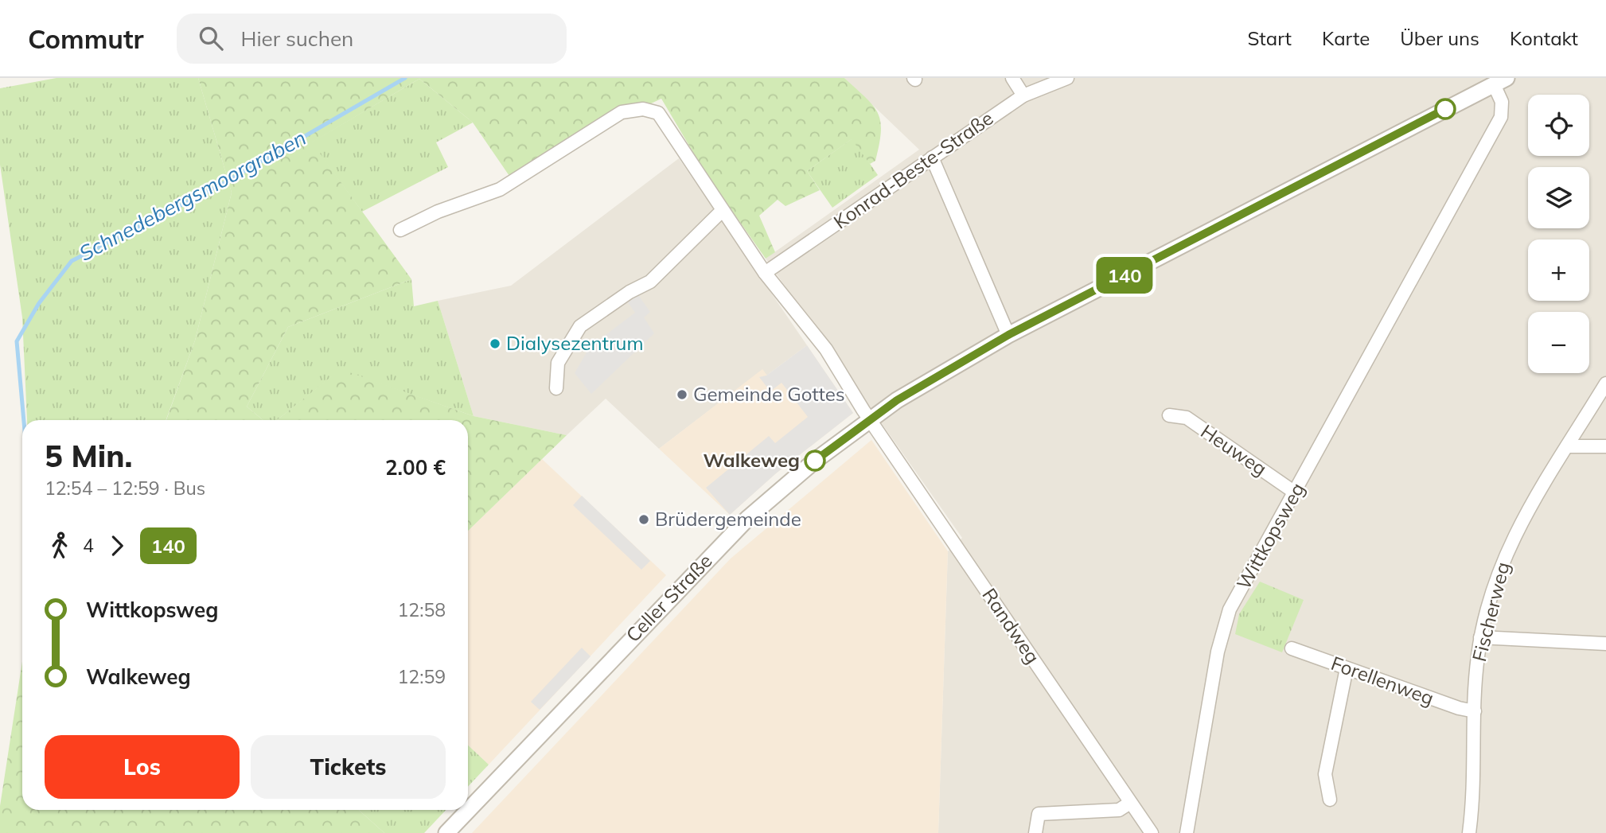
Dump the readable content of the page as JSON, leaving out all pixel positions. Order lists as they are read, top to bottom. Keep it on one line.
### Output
{"streets":{"street":["Konrad-Beste-Straße","Heuweg","Wittkopsweg","Celler Straße","Fischerweg","Randweg","Forellenweg"]},"crossings":[["Heuweg","Wittkopsweg"],["Wittkopsweg","Celler Straße"],["Celler Straße","Randweg"],["Fischerweg","Forellenweg"]],"water":["Schnedebergsmoorgraben"],"places":["Dialysezentrum","Gemeinde Gottes","Walkeweg","Brüdergemeinde"],"lines":["bus line 140"],"page":{"header":"Commutr","search":"Hier suchen","nav":["Start","Karte","Über uns","Kontakt"],"on_map":"140","map_buttons":["+","−"],"heading":["5 Min.","12:54 – 12:59 · Bus","2.00 €"],"legs":["4","140"],"list":[{"name":"Wittkopsweg","value":"12:58"},{"name":"Walkeweg","value":"12:59"}],"buttons":["Los","Tickets"]}}
